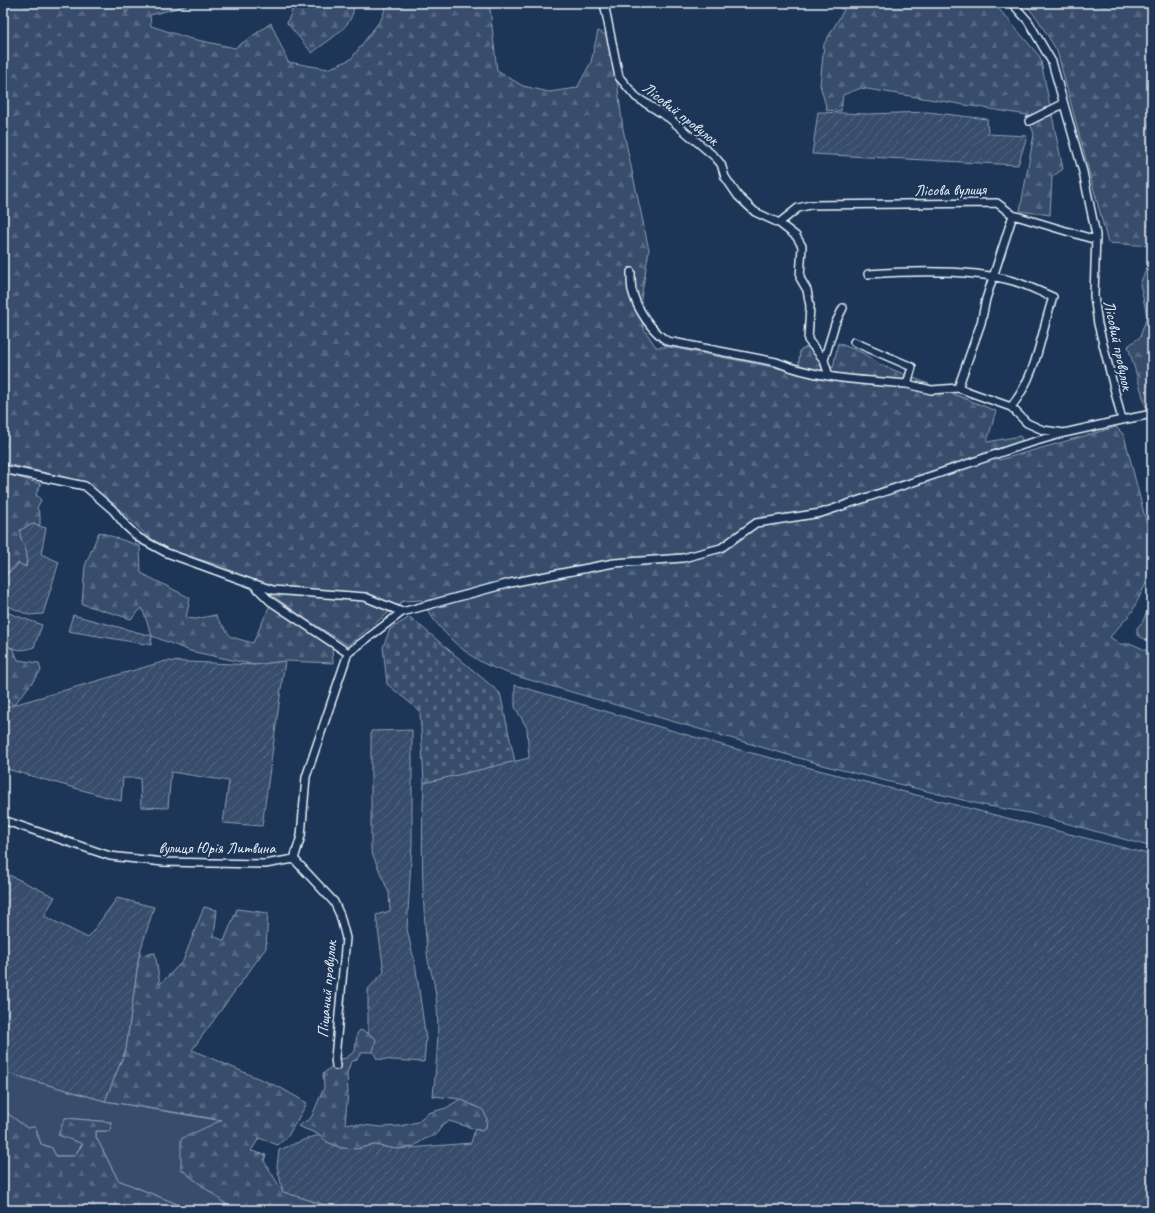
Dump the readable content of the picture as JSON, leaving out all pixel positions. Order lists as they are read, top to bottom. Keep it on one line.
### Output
{"streets":{"street":["Лісовий провулок","Лісова вулиця","вулиця Юрія Литвина","Піщаний провулок"]},"crossings":[["Лісовий провулок","Лісова вулиця"],["вулиця Юрія Литвина","Піщаний провулок"]]}
